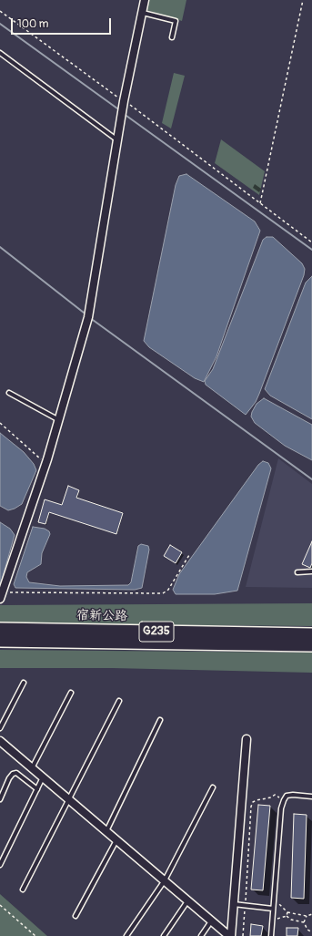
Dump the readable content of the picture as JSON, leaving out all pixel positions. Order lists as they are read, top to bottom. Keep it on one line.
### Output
{"streets":{"highway":["宿新公路","G235"]},"scale_bar":"100 m"}
